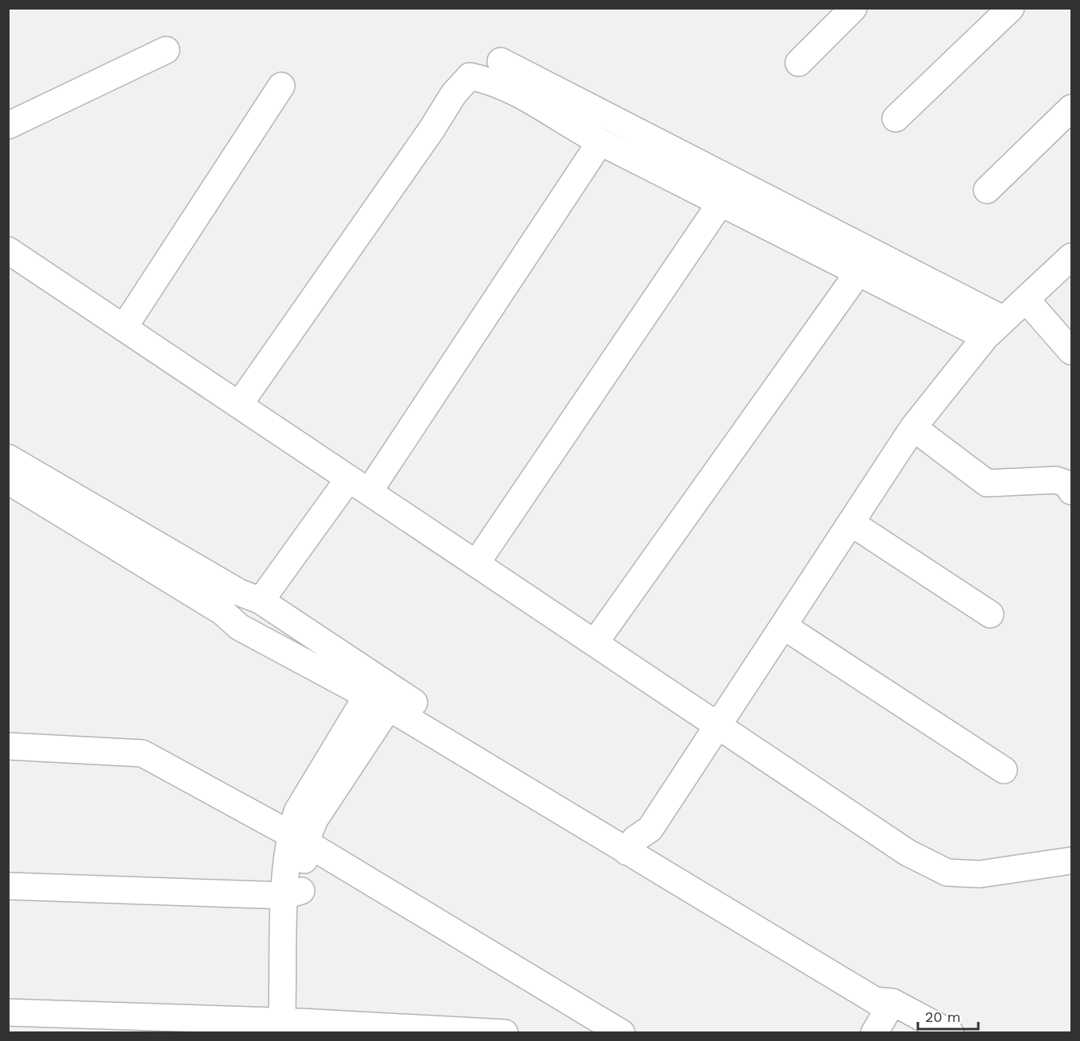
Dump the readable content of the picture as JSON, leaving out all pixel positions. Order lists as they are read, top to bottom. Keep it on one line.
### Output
{"scale_bar":"20 m"}
